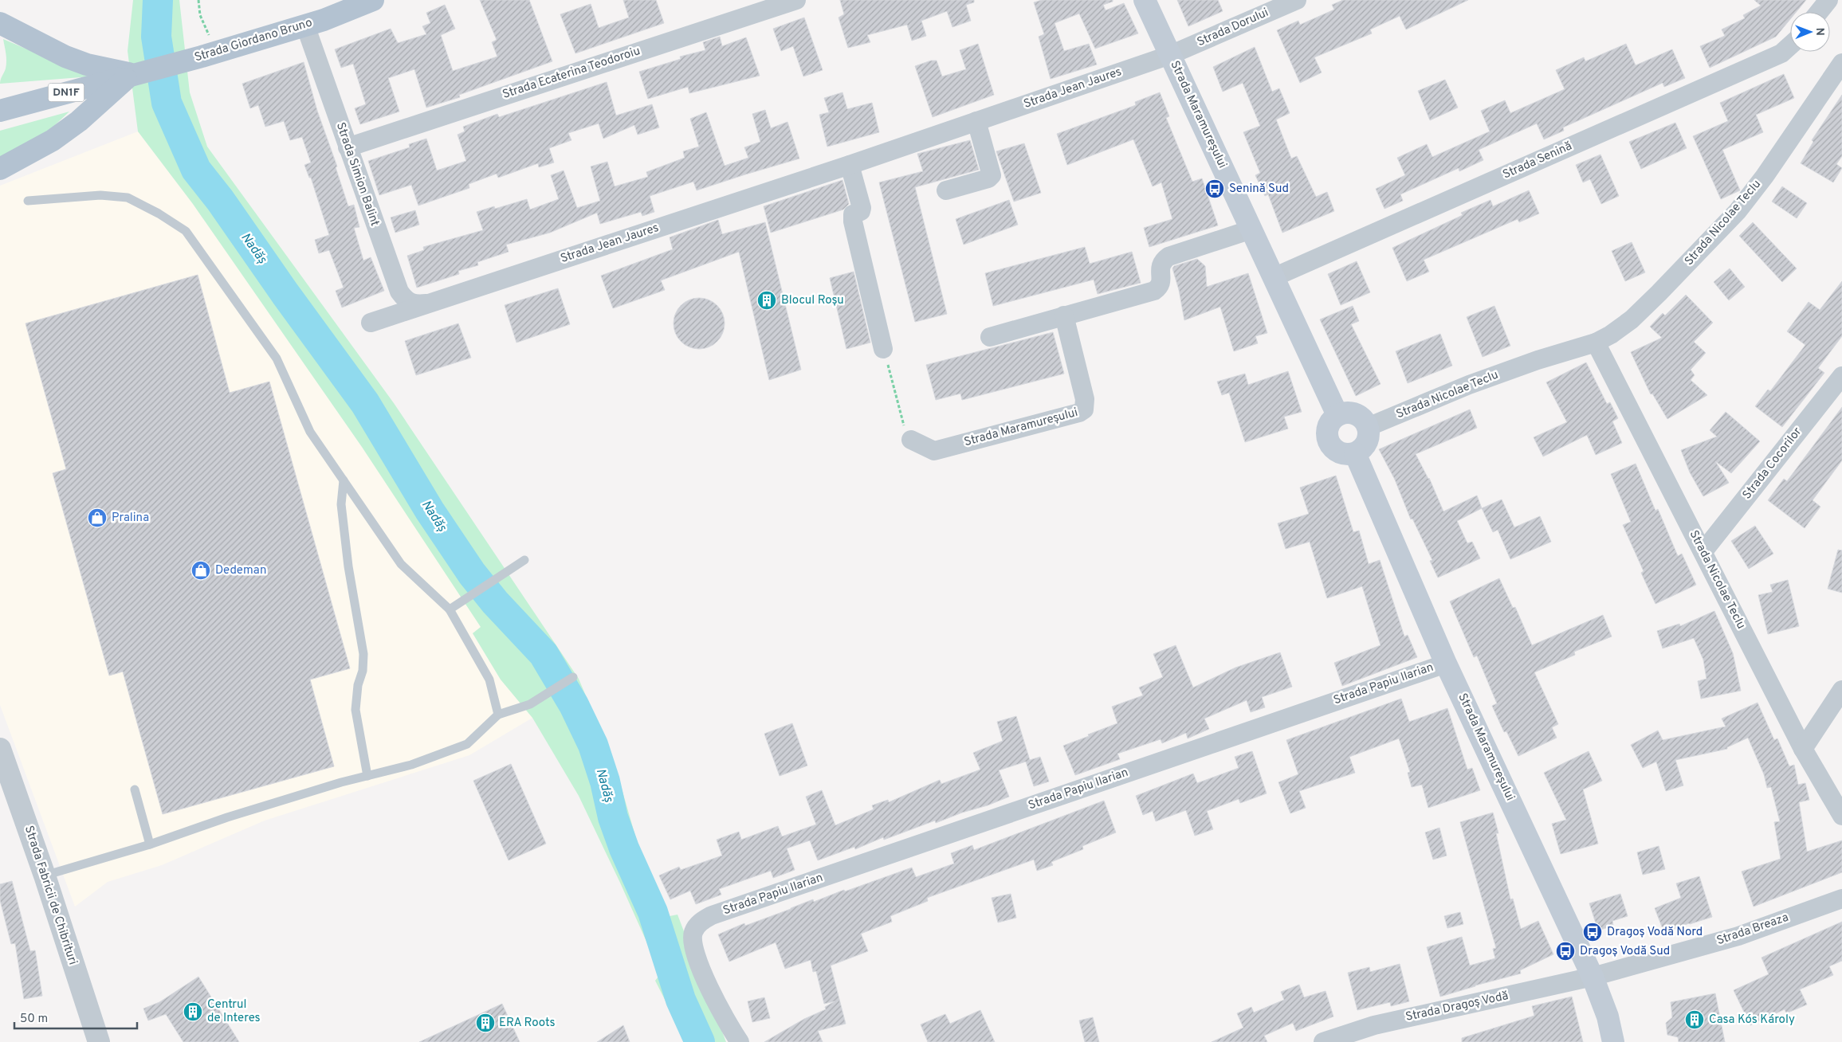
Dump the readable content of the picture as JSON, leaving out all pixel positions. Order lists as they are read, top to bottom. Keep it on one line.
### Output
{"streets":{"main road":["Strada Giordano Bruno","DN1F","Strada Maramureșului"],"street":["Strada Dorului","Strada Ecaterina Teodoroiu","Strada Jean Jaures","Strada Senină","Strada Simion Balint","Strada Nicolae Teclu","Strada Cocorilor","Strada Papiu Ilarian","Strada Fabricii de Chibrituri","Strada Breaza","Strada Dragoș Vodă"]},"crossings":[["Strada Dorului","Strada Jean Jaures"],["Strada Dorului","Strada Maramureșului"],["Strada Giordano Bruno","DN1F"],["Strada Giordano Bruno","Strada Simion Balint"],["Strada Ecaterina Teodoroiu","Strada Simion Balint"],["Strada Jean Jaures","Strada Maramureșului"],["Strada Jean Jaures","Strada Simion Balint"],["Strada Maramureșului","Strada Senină"],["Strada Maramureșului","Strada Nicolae Teclu"],["Strada Maramureșului","Strada Papiu Ilarian"],["Strada Maramureșului","Strada Breaza"],["Strada Maramureșului","Strada Dragoș Vodă"],["Strada Nicolae Teclu","Strada Cocorilor"],["Strada Breaza","Strada Dragoș Vodă"]],"water":["Nadăș"],"places":{"bus stop":["Senină Sud","Dragoș Vodă Nord","Dragoș Vodă Sud"],"building":["Blocul Roșu","Centrul de Interes","Casa Kós Károly","ERA Roots"],"shop":["Pralina","Dedeman"]},"scale_bar":"50 m","north":"right"}
